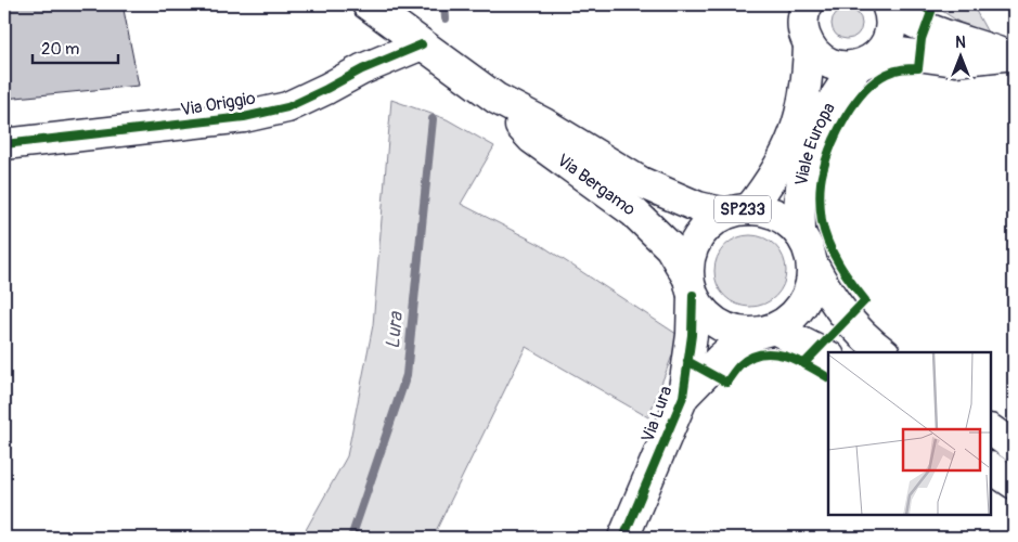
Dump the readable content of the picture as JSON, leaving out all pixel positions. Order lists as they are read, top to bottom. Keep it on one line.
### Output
{"streets":{"street":["Via Origgio","Viale Europa","Via Bergamo","SP233","Via Lura"]},"crossings":[["Via Origgio","Via Bergamo"],["Viale Europa","Via Bergamo"],["Viale Europa","SP233"],["Viale Europa","Via Lura"],["Via Bergamo","SP233"],["Via Bergamo","Via Lura"],["SP233","Via Lura"]],"water":["Lura"],"scale_bar":"20 m","north":"top"}
